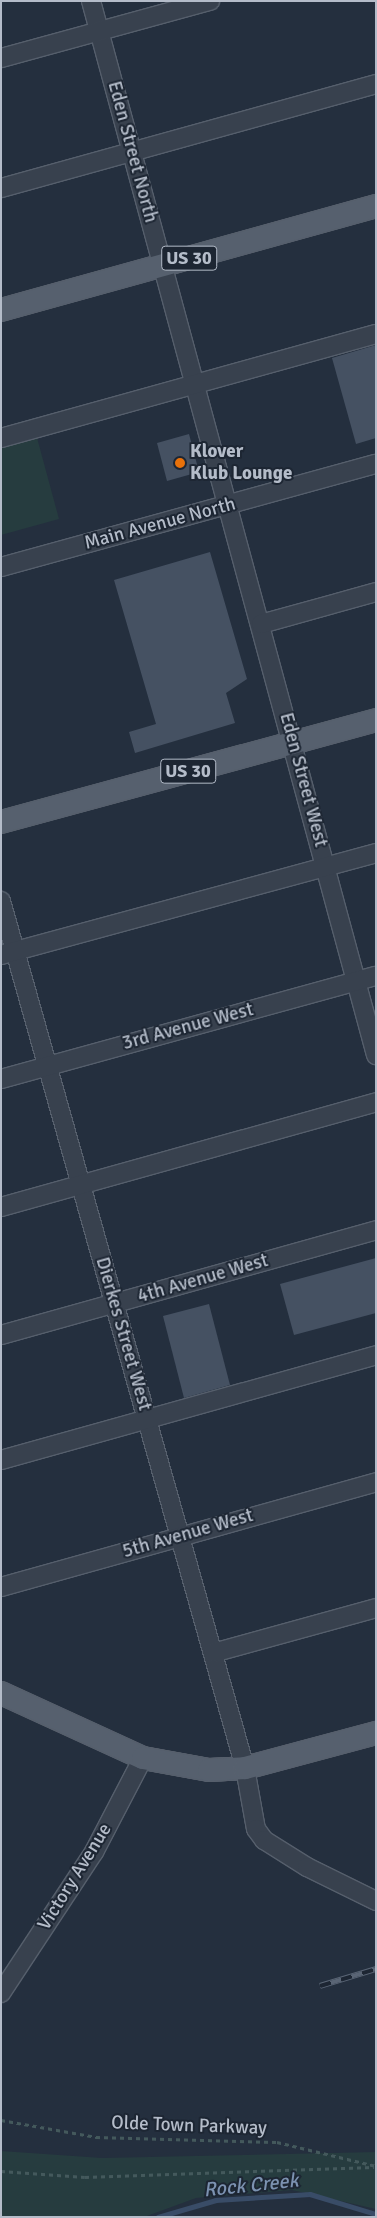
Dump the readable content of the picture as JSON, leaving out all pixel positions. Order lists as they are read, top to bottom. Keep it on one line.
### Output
{"streets":{"main road":["US 30"],"street":["Eden Street North","Main Avenue North","Eden Street West","3rd Avenue West","4th Avenue West","Dierkes Street West","5th Avenue West","Victory Avenue"],"path":["Olde Town Parkway"]},"crossings":[["Eden Street North","US 30"],["Eden Street North","Main Avenue North"],["Eden Street North","Eden Street West"],["US 30","Eden Street West"],["Main Avenue North","Eden Street West"],["Eden Street West","3rd Avenue West"],["3rd Avenue West","Dierkes Street West"],["4th Avenue West","Dierkes Street West"],["Dierkes Street West","5th Avenue West"]],"water":["Rock Creek"],"places":["Klover Klub Lounge"]}
